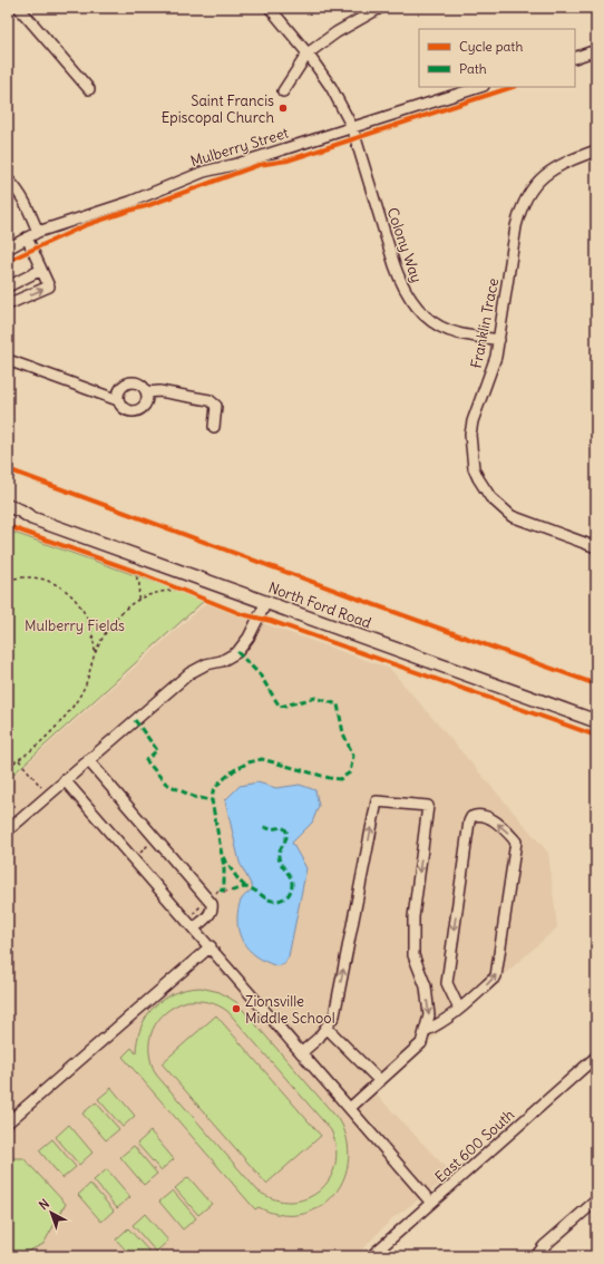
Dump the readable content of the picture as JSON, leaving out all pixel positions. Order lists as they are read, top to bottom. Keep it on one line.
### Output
{"streets":{"main road":["North Ford Road"],"street":["Mulberry Street","Colony Way","Franklin Trace","East 600 South"]},"crossings":[["Mulberry Street","Colony Way"],["Colony Way","Franklin Trace"]],"parks":["Mulberry Fields"],"places":["Saint Francis Episcopal Church","Zionsville Middle School"],"legend":["Cycle path","Path"],"north":"top left"}
